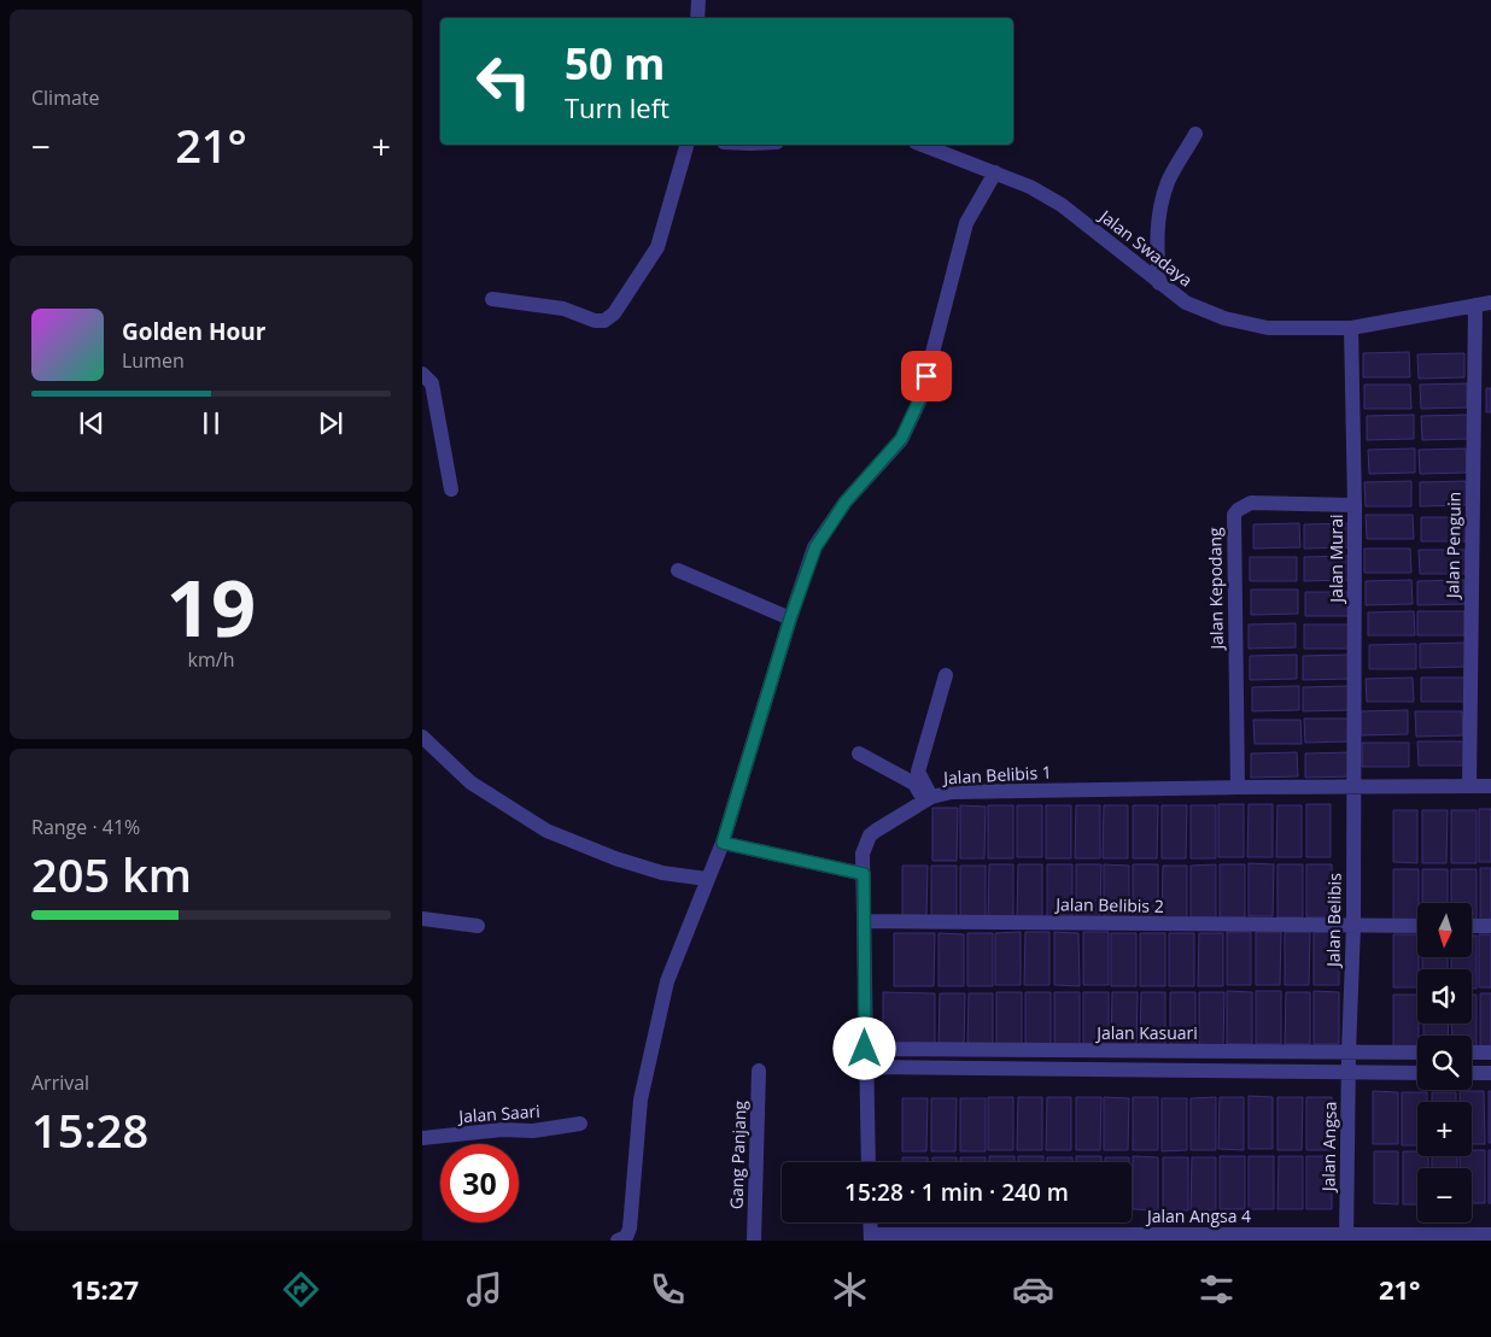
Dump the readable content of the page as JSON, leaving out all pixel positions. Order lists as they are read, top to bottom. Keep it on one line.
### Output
{"streets":{"street":["Jalan Swadaya","Jalan Penguin","Jalan Murai","Jalan Kepodang","Jalan Belibis 1","Jalan Belibis 2","Jalan Belibis","Jalan Kasuari","Jalan Saari","Jalan Angsa","Gang Panjang","Jalan Angsa 4"]},"crossings":[["Jalan Swadaya","Jalan Penguin"],["Jalan Swadaya","Jalan Murai"],["Jalan Penguin","Jalan Belibis 1"],["Jalan Murai","Jalan Kepodang"],["Jalan Murai","Jalan Belibis 1"],["Jalan Murai","Jalan Belibis"],["Jalan Kepodang","Jalan Belibis 1"],["Jalan Belibis 1","Jalan Belibis 2"],["Jalan Belibis 1","Jalan Belibis"],["Jalan Belibis 1","Jalan Kasuari"],["Jalan Belibis 2","Jalan Belibis"],["Jalan Belibis","Jalan Kasuari"],["Jalan Belibis","Jalan Angsa"],["Jalan Kasuari","Jalan Angsa"],["Jalan Angsa","Jalan Angsa 4"]],"north":"bottom","page":{"tile":["Climate",["19","km/h"],["Range · 41%","205 km"],["Arrival","15:28"]],"turn":["50 m","Turn left"],"heat":["−","21°","+"],"song":["Golden Hour","Lumen"],"map_buttons":["+","−"],"limit":"30","trip":"15:28 · 1 min · 240 m","tabs":["15:27","21°"]}}
